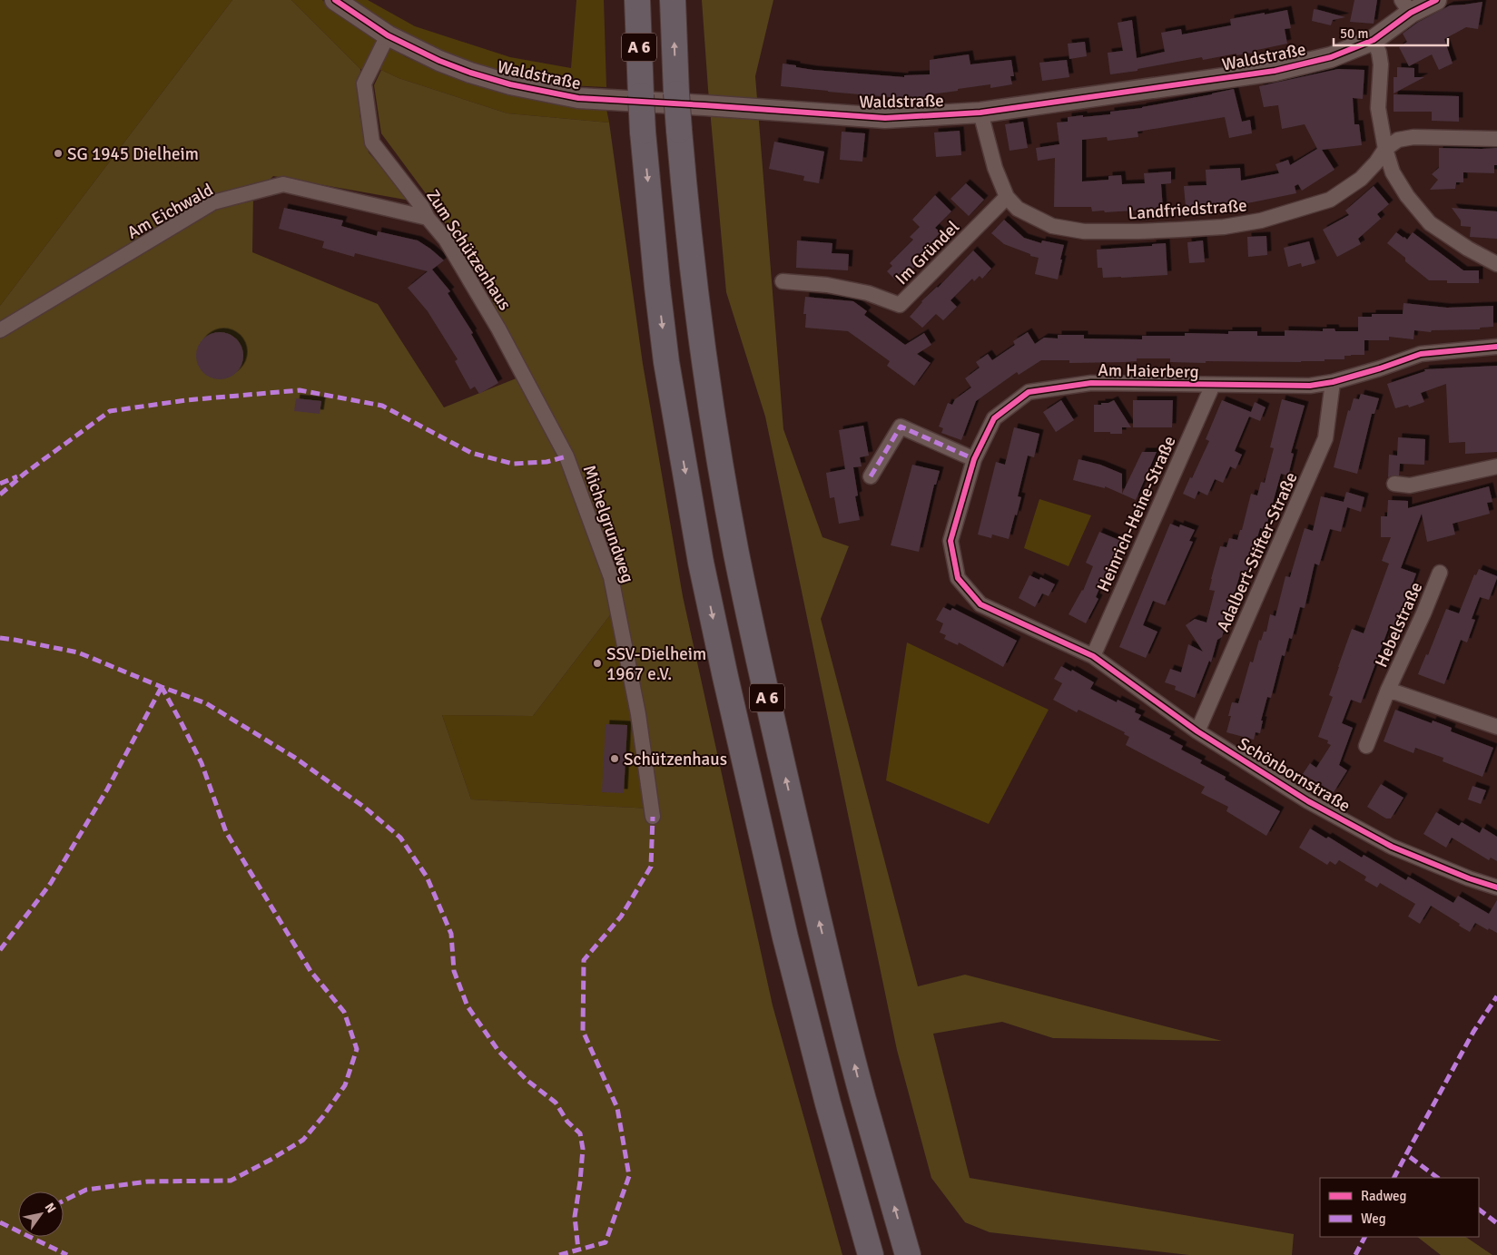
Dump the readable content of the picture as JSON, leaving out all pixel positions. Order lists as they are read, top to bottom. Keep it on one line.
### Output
{"streets":{"highway":["A 6"],"street":["Waldstraße","Landfriedstraße","Am Eichwald","Zum Schützenhaus","Im Gründel","Am Haierberg","Heinrich-Heine-Straße","Michelgrundweg","Adalbert-Stifter-Straße","Hebelstraße","Schönbornstraße"]},"crossings":[["Waldstraße","Landfriedstraße"],["Waldstraße","Zum Schützenhaus"],["Landfriedstraße","Im Gründel"],["Am Eichwald","Zum Schützenhaus"],["Zum Schützenhaus","Michelgrundweg"],["Am Haierberg","Heinrich-Heine-Straße"],["Am Haierberg","Adalbert-Stifter-Straße"],["Am Haierberg","Schönbornstraße"],["Heinrich-Heine-Straße","Schönbornstraße"],["Adalbert-Stifter-Straße","Schönbornstraße"]],"places":["SG 1945 Dielheim","SSV-Dielheim 1967 e.V.","Schützenhaus"],"legend":["Radweg","Weg"],"scale_bar":"50 m","north":"top right"}
